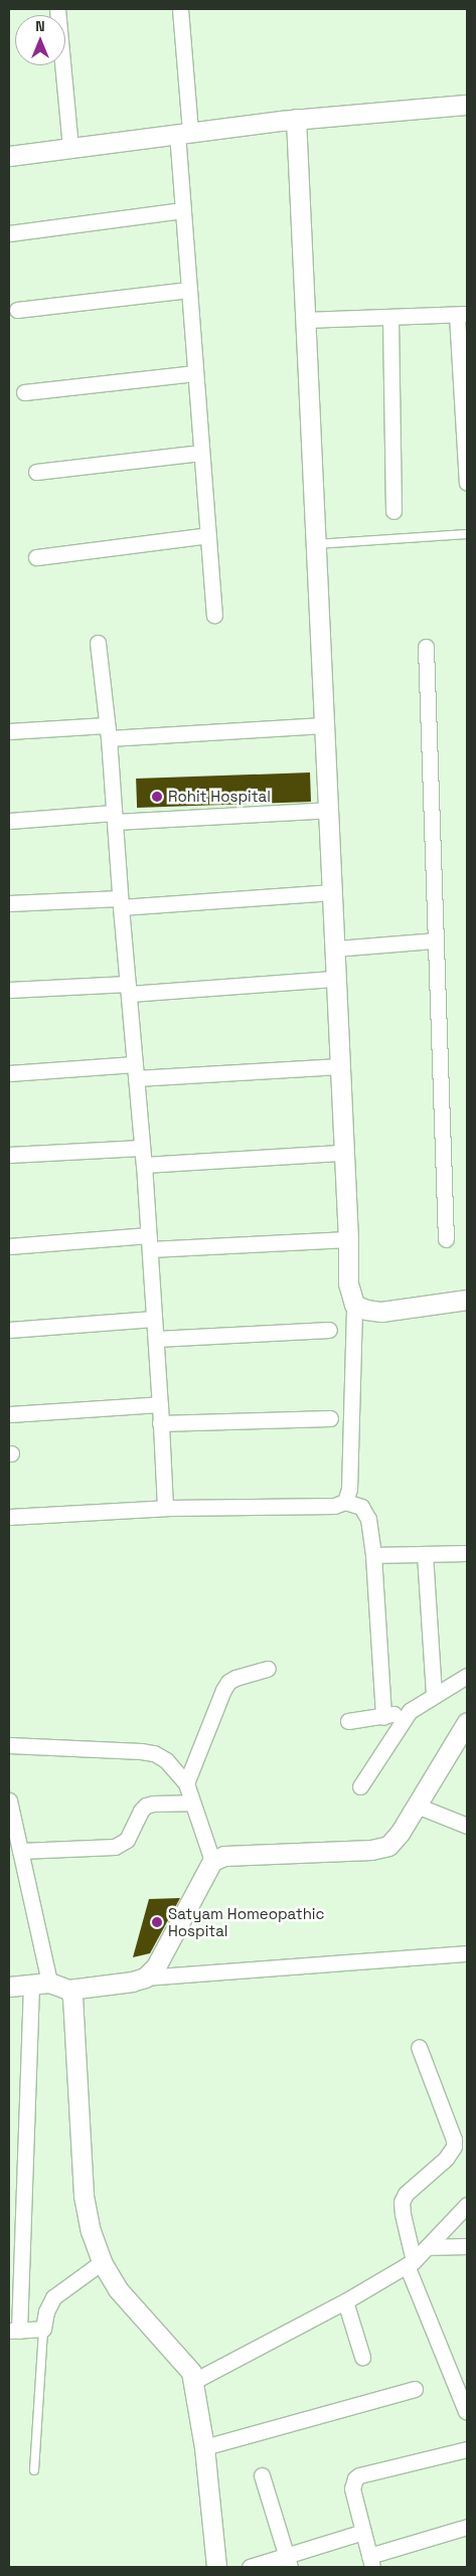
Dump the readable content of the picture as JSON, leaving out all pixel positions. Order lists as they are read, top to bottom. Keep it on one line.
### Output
{"places":["Rohit Hospital","Satyam Homeopathic Hospital"],"north":"top"}
